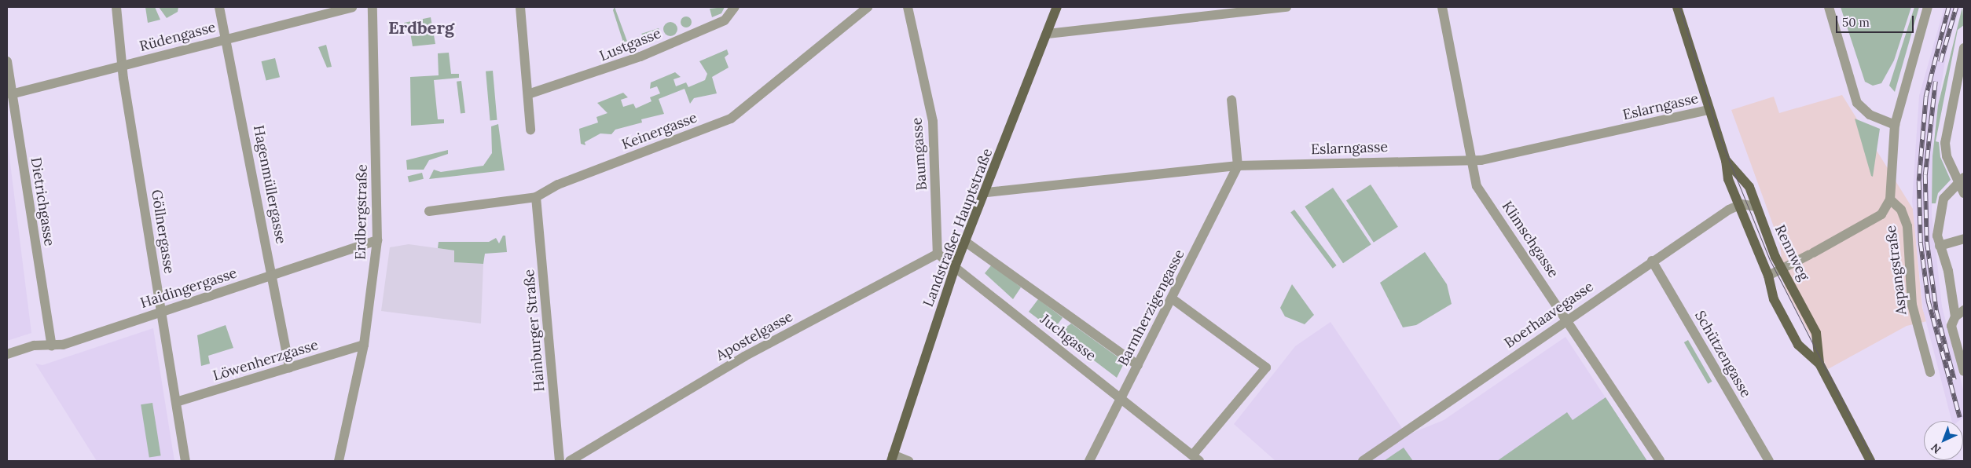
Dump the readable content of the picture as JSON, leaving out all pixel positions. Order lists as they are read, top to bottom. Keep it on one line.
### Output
{"streets":{"main road":["Landstraßer Hauptstraße","Rennweg"],"street":["Rüdengasse","Lustgasse","Eslarngasse","Keinergasse","Baumgasse","Hagenmüllergasse","Dietrichgasse","Erdbergstraße","Göllnergasse","Klimschgasse","Aspangstraße","Haidingergasse","Barmherzigengasse","Boerhaavegasse","Hainburger Straße","Apostelgasse","Juchgasse","Schützengasse","Löwenherzgasse"]},"crossings":[["Rüdengasse","Hagenmüllergasse"],["Rüdengasse","Dietrichgasse"],["Rüdengasse","Göllnergasse"],["Eslarngasse","Landstraßer Hauptstraße"],["Eslarngasse","Klimschgasse"],["Eslarngasse","Rennweg"],["Eslarngasse","Barmherzigengasse"],["Keinergasse","Hainburger Straße"],["Baumgasse","Apostelgasse"],["Hagenmüllergasse","Haidingergasse"],["Hagenmüllergasse","Löwenherzgasse"],["Dietrichgasse","Haidingergasse"],["Erdbergstraße","Haidingergasse"],["Erdbergstraße","Löwenherzgasse"],["Landstraßer Hauptstraße","Juchgasse"],["Göllnergasse","Haidingergasse"],["Göllnergasse","Löwenherzgasse"],["Klimschgasse","Boerhaavegasse"],["Rennweg","Boerhaavegasse"],["Barmherzigengasse","Juchgasse"],["Boerhaavegasse","Schützengasse"]],"districts":["Erdberg"],"scale_bar":"50 m","north":"bottom left"}
